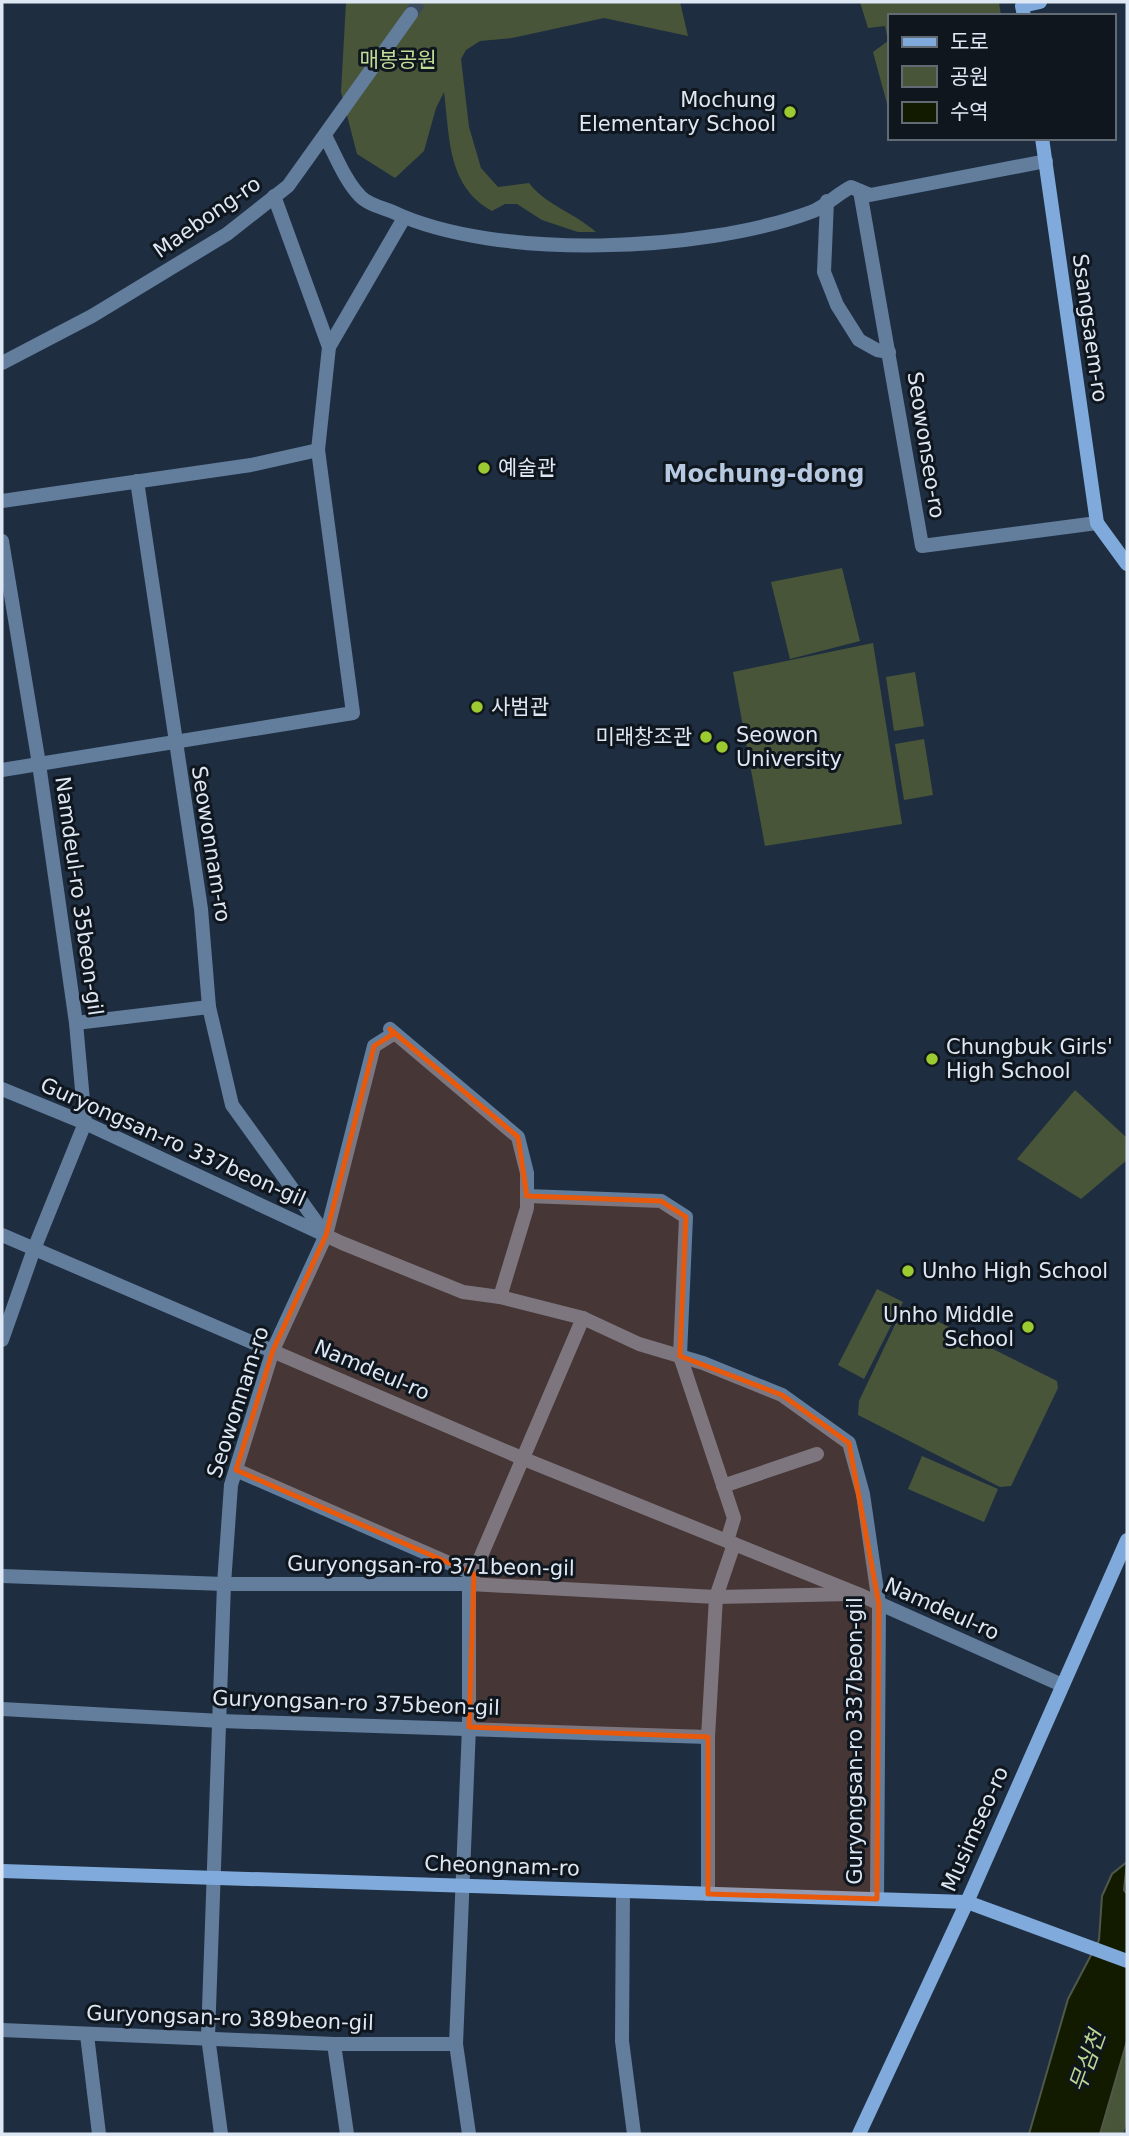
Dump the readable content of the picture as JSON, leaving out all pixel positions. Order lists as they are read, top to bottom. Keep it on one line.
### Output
{"streets":{"main road":["Ssangsaem-ro","Musimseo-ro","Cheongnam-ro"],"street":["Maebong-ro","Seowonseo-ro","Seowonnam-ro","Namdeul-ro 35beon-gil","Guryongsan-ro 337beon-gil","Namdeul-ro","Guryongsan-ro 371beon-gil","Guryongsan-ro 375beon-gil","Guryongsan-ro 389beon-gil"]},"crossings":[["Ssangsaem-ro","Seowonseo-ro"],["Seowonnam-ro","Guryongsan-ro 337beon-gil"],["Seowonnam-ro","Namdeul-ro"],["Seowonnam-ro","Guryongsan-ro 371beon-gil"],["Seowonnam-ro","Guryongsan-ro 375beon-gil"],["Seowonnam-ro","Cheongnam-ro"],["Seowonnam-ro","Guryongsan-ro 389beon-gil"],["Namdeul-ro 35beon-gil","Guryongsan-ro 337beon-gil"],["Namdeul-ro 35beon-gil","Namdeul-ro"],["Guryongsan-ro 337beon-gil","Namdeul-ro"],["Guryongsan-ro 337beon-gil","Cheongnam-ro"],["Namdeul-ro","Guryongsan-ro 371beon-gil"],["Namdeul-ro","Musimseo-ro"],["Musimseo-ro","Cheongnam-ro"]],"districts":["Mochung-dong"],"water":["무심천"],"parks":["매봉공원"],"places":["Mochung Elementary School","예술관","사범관","미래창조관","Seowon University","Chungbuk Girls' High School","Unho High School","Unho Middle School"],"legend":["도로","공원","수역"]}
